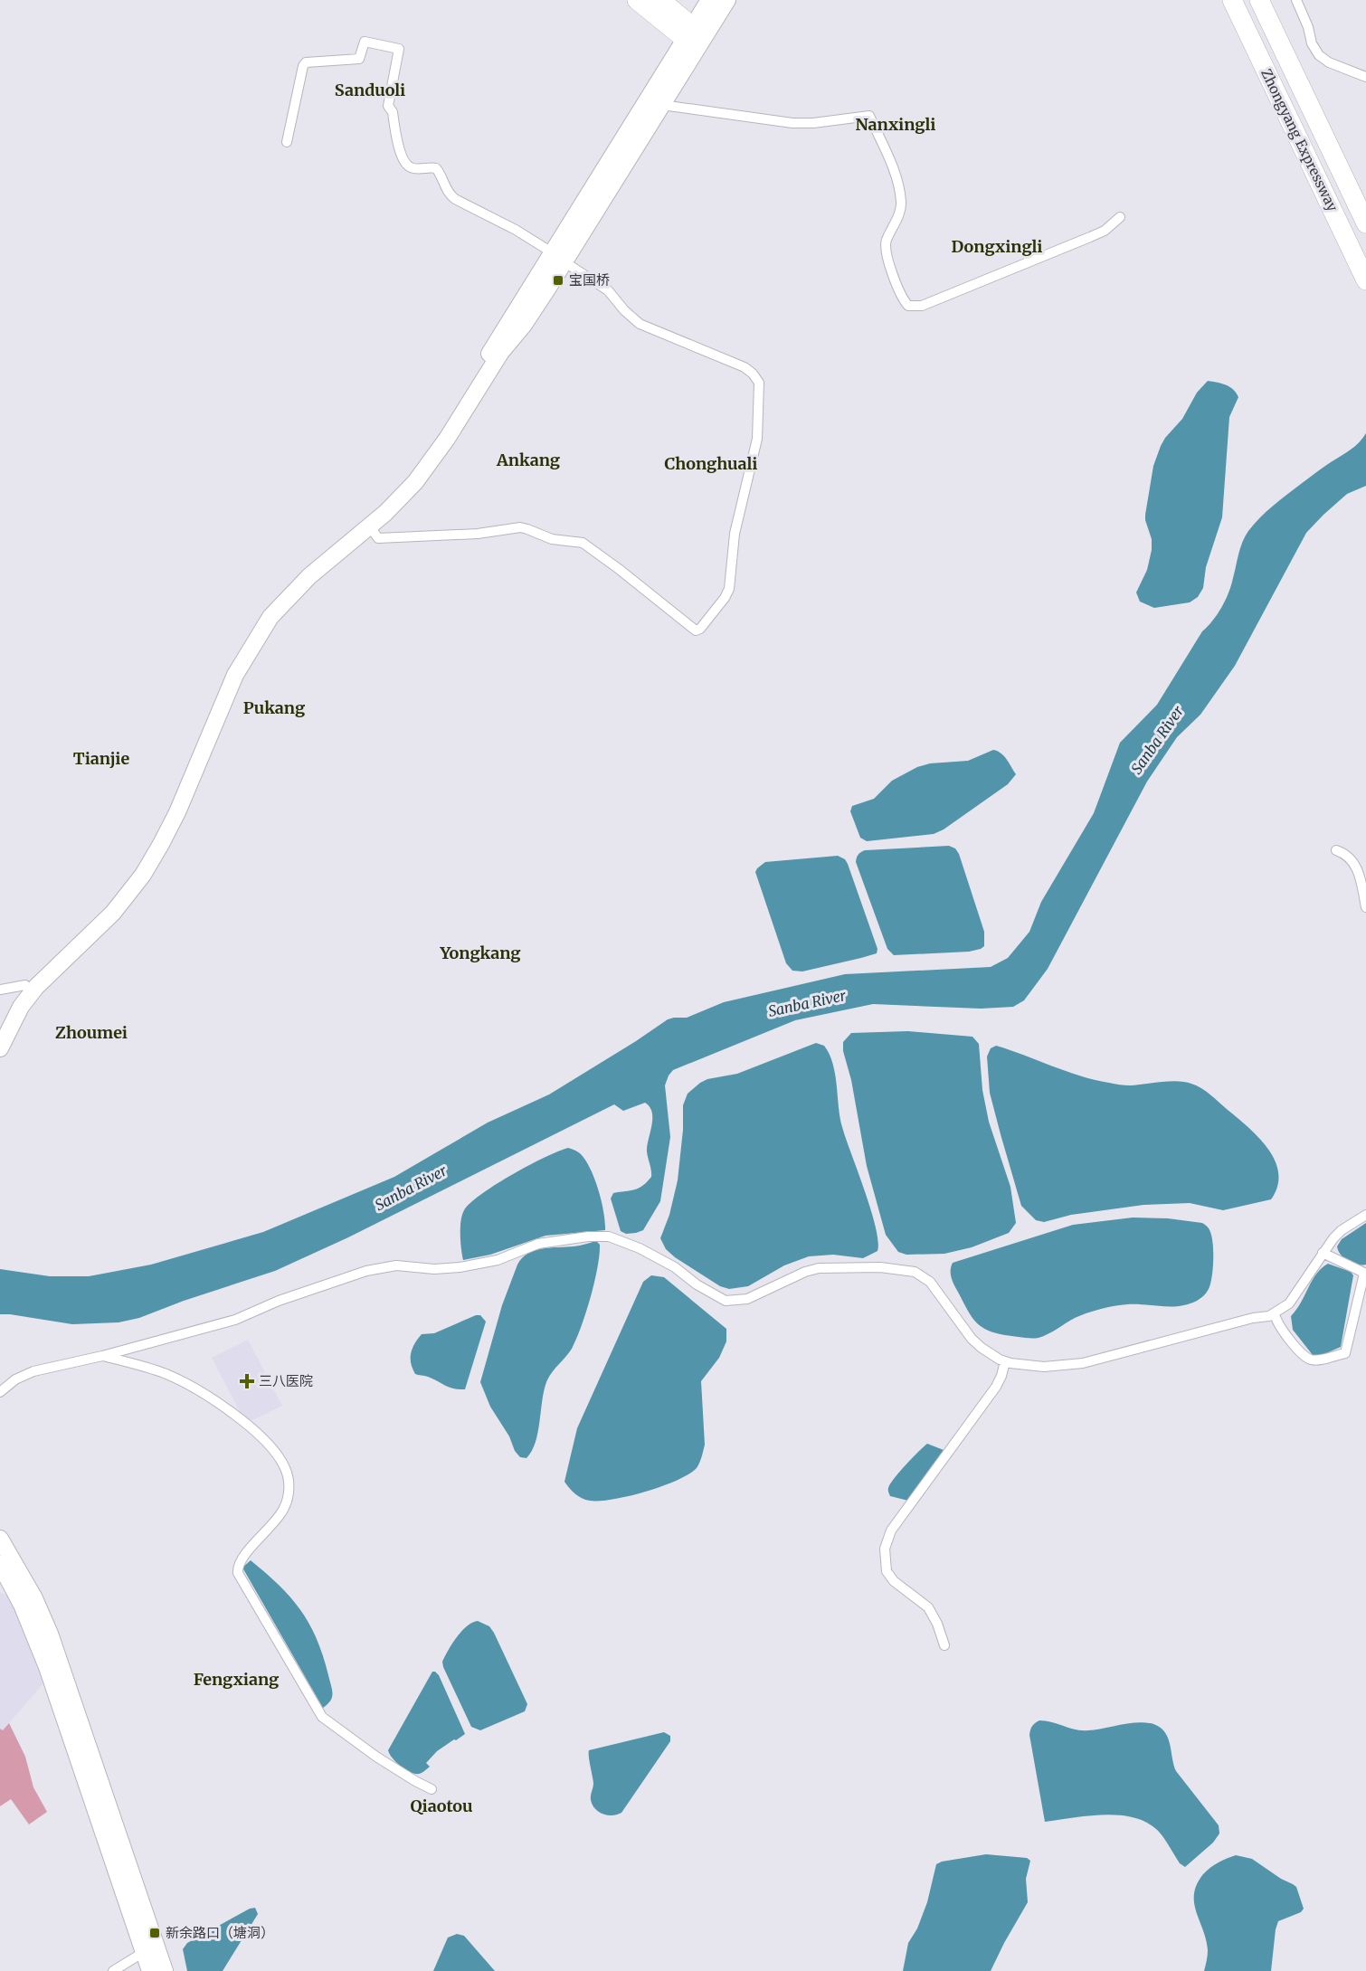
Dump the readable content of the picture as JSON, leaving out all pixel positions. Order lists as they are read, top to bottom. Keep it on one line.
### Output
{"streets":{"highway":["Zhongyang Expressway"]},"districts":["Sanduoli","Nanxingli","Dongxingli","Ankang","Chonghuali","Pukang","Tianjie","Yongkang","Zhoumei","Fengxiang","Qiaotou"],"water":["Sanba River"],"places":{"transit":["宝国桥","新余路口（塘洞）"],"health":["三八医院"]}}
